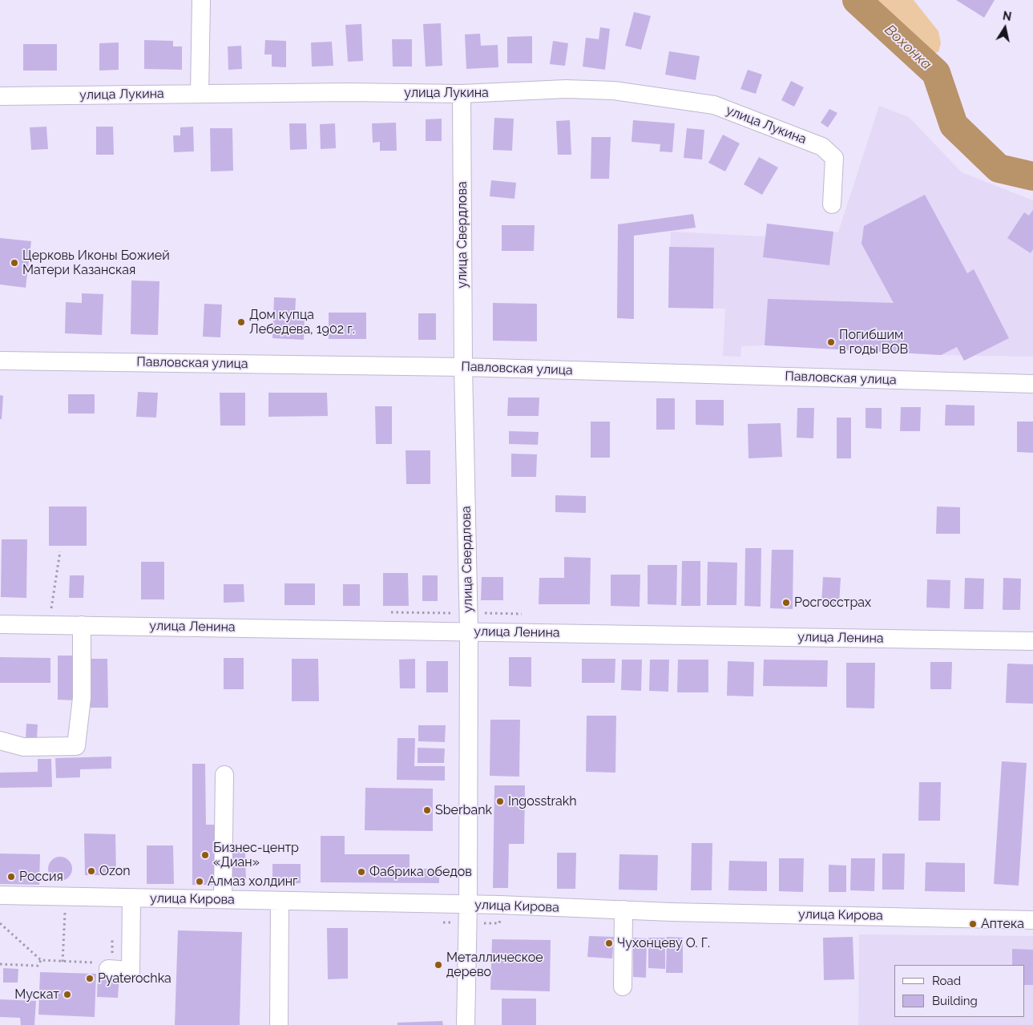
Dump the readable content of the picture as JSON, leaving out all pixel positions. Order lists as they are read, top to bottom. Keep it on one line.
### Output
{"streets":{"street":["улица Лукина","улица Свердлова","Павловская улица","улица Ленина","улица Кирова"]},"crossings":[["улица Лукина","улица Свердлова"],["улица Свердлова","Павловская улица"],["улица Свердлова","улица Ленина"],["улица Свердлова","улица Кирова"]],"water":["Вохонка"],"places":["Церковь Иконы Божией Матери Казанская","Дом купца Лебедева, 1902 г.","Погибшим в годы ВОВ","Росгосстрах","Ingosstrakh","Sberbank","Бизнес-центр «Диан»","Ozon","Фабрика обедов","Россия","Алмаз холдинг","Аптека","Чухонцеву О. Г.","Металлическое дерево","Pyaterochka","Мускат"],"legend":["Road","Building"],"north":"top"}
